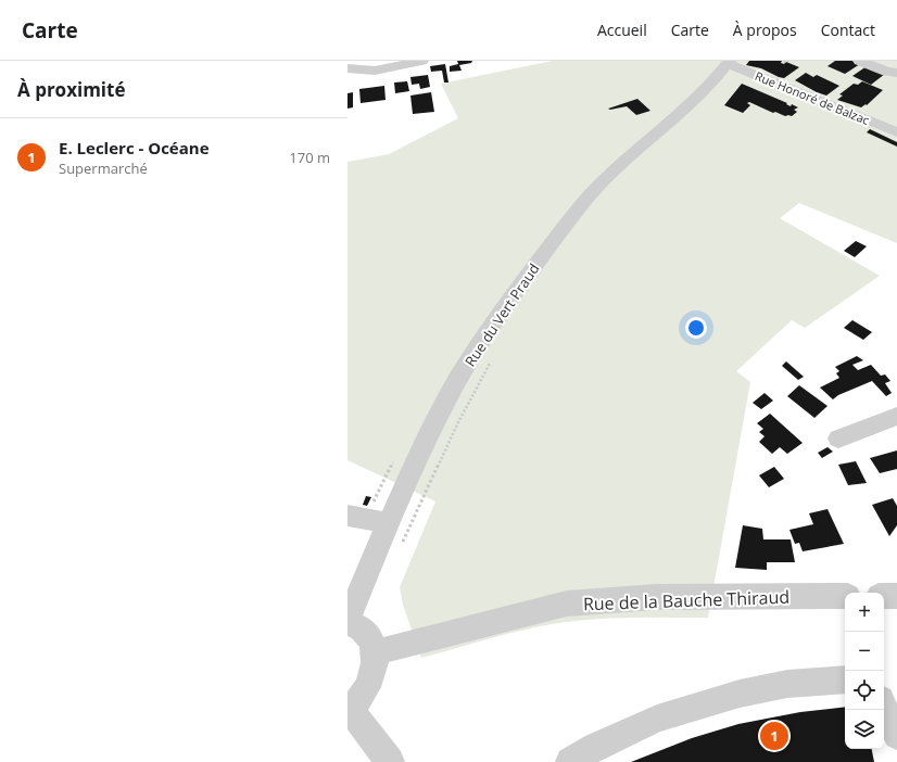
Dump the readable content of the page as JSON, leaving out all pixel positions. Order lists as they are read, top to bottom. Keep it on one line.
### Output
{"streets":{"street":["Rue Honoré de Balzac","Rue du Vert Praud","Rue de la Bauche Thiraud"]},"crossings":[["Rue Honoré de Balzac","Rue du Vert Praud"]],"page":{"header":"Carte","nav":["Accueil","Carte","À propos","Contact"],"heading":"À proximité","list":[{"mark":"1","name":"E. Leclerc - Océane","note":"Supermarché","value":"170 m"}],"map_buttons":["+","−"],"pins":"1"}}
